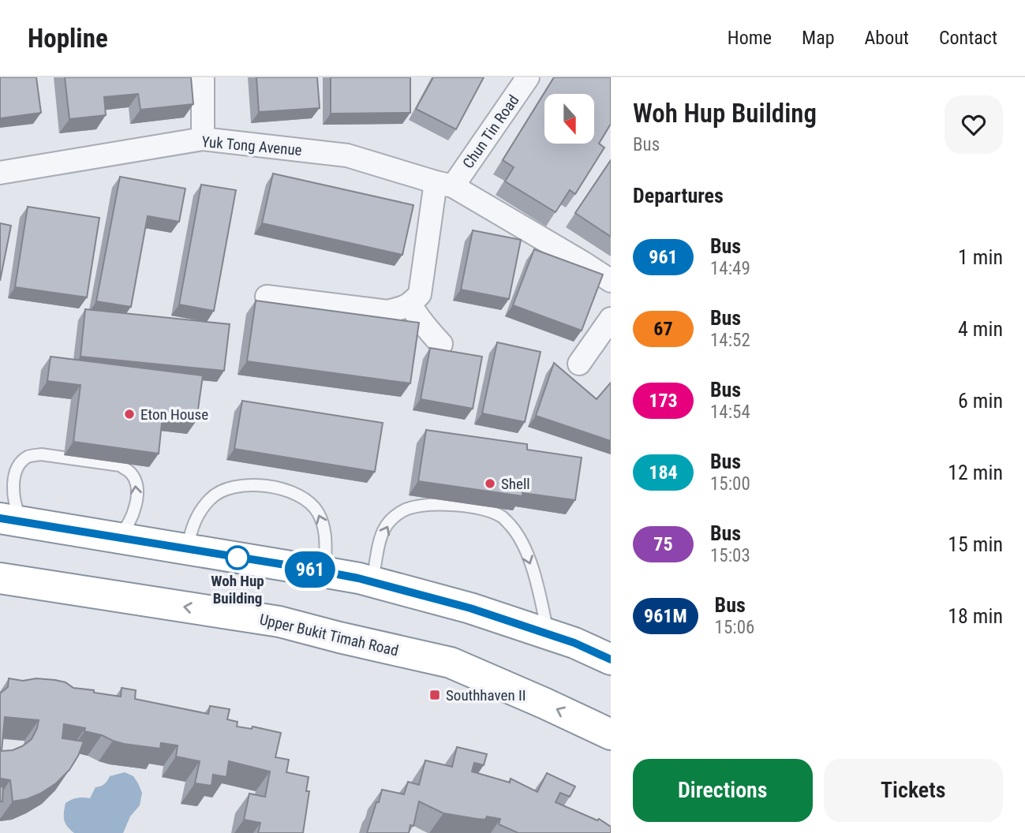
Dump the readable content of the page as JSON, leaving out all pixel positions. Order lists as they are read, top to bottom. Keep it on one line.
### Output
{"streets":{"highway":["Upper Bukit Timah Road"],"street":["Chun Tin Road","Yuk Tong Avenue"]},"crossings":[["Chun Tin Road","Yuk Tong Avenue"]],"places":{"other":["Eton House","Shell","Woh Hup Building"],"transit":["Southhaven II"]},"lines":["bus line 961"],"north":"bottom","page":{"header":"Hopline","nav":["Home","Map","About","Contact"],"on_map":"961","heading":[["Woh Hup Building","Bus"],"Departures"],"list":[{"mark":"961","name":"Bus","note":"14:49","value":"1 min"},{"mark":"67","name":"Bus","note":"14:52","value":"4 min"},{"mark":"173","name":"Bus","note":"14:54","value":"6 min"},{"mark":"184","name":"Bus","note":"15:00","value":"12 min"},{"mark":"75","name":"Bus","note":"15:03","value":"15 min"},{"mark":"961M","name":"Bus","note":"15:06","value":"18 min"}],"buttons":["Directions","Tickets"]}}
